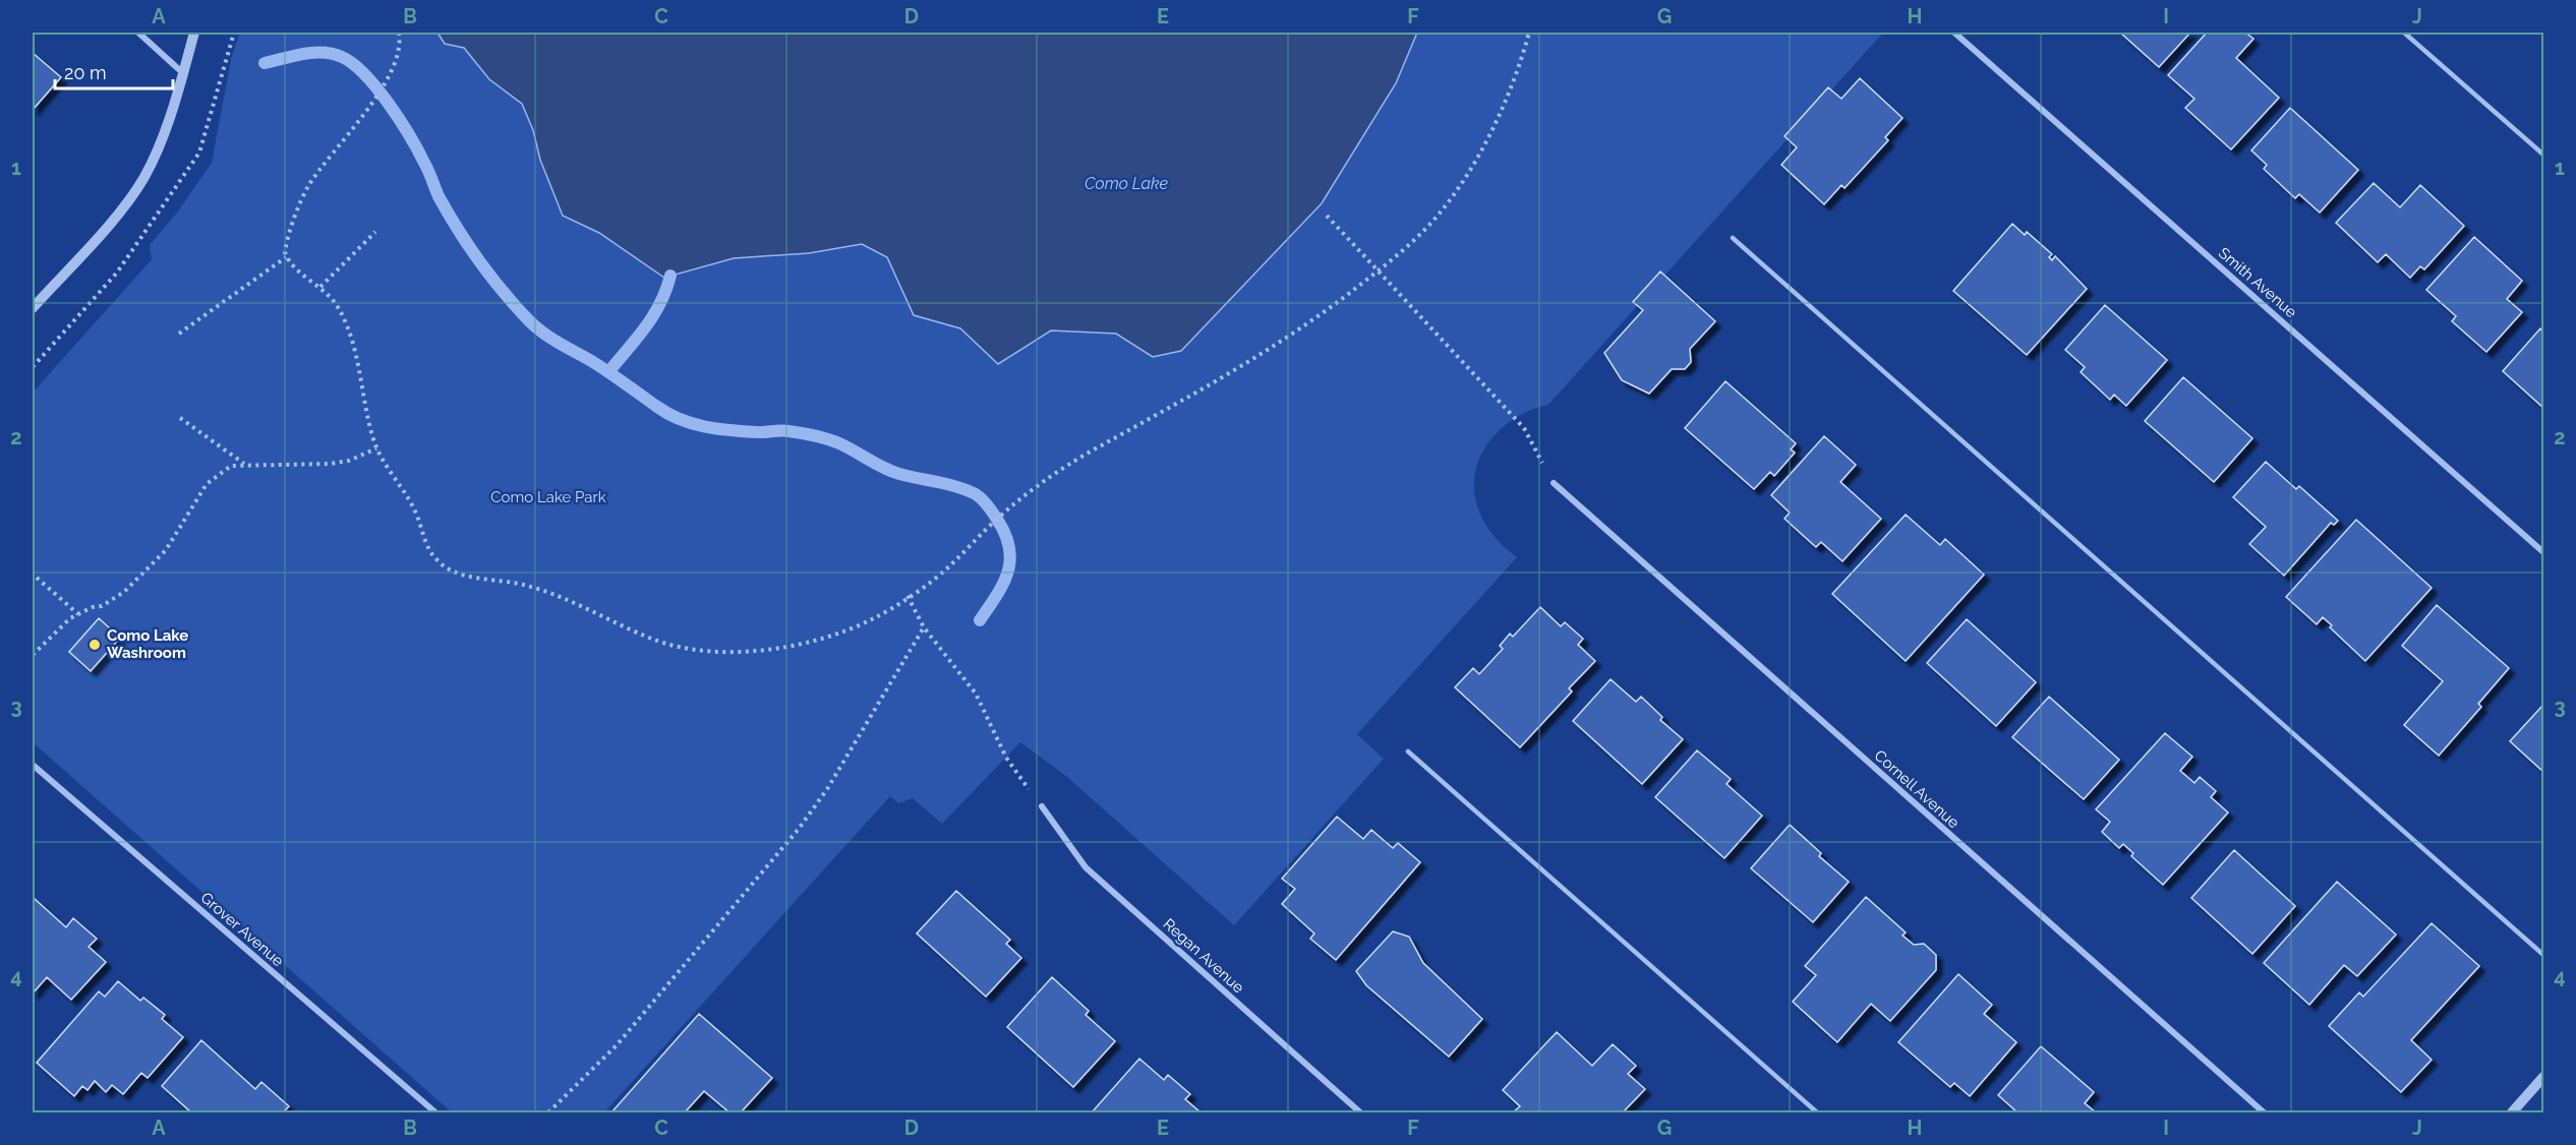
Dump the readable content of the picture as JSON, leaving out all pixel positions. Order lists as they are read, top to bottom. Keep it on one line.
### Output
{"streets":{"street":["Smith Avenue","Cornell Avenue","Grover Avenue","Regan Avenue"]},"water":["Como Lake"],"parks":["Como Lake Park"],"places":["Como Lake Washroom"],"scale_bar":"20 m","grid":{"columns":["A","B","C","D","E","F","G","H","I","J"],"rows":["1","2","3","4"]}}
